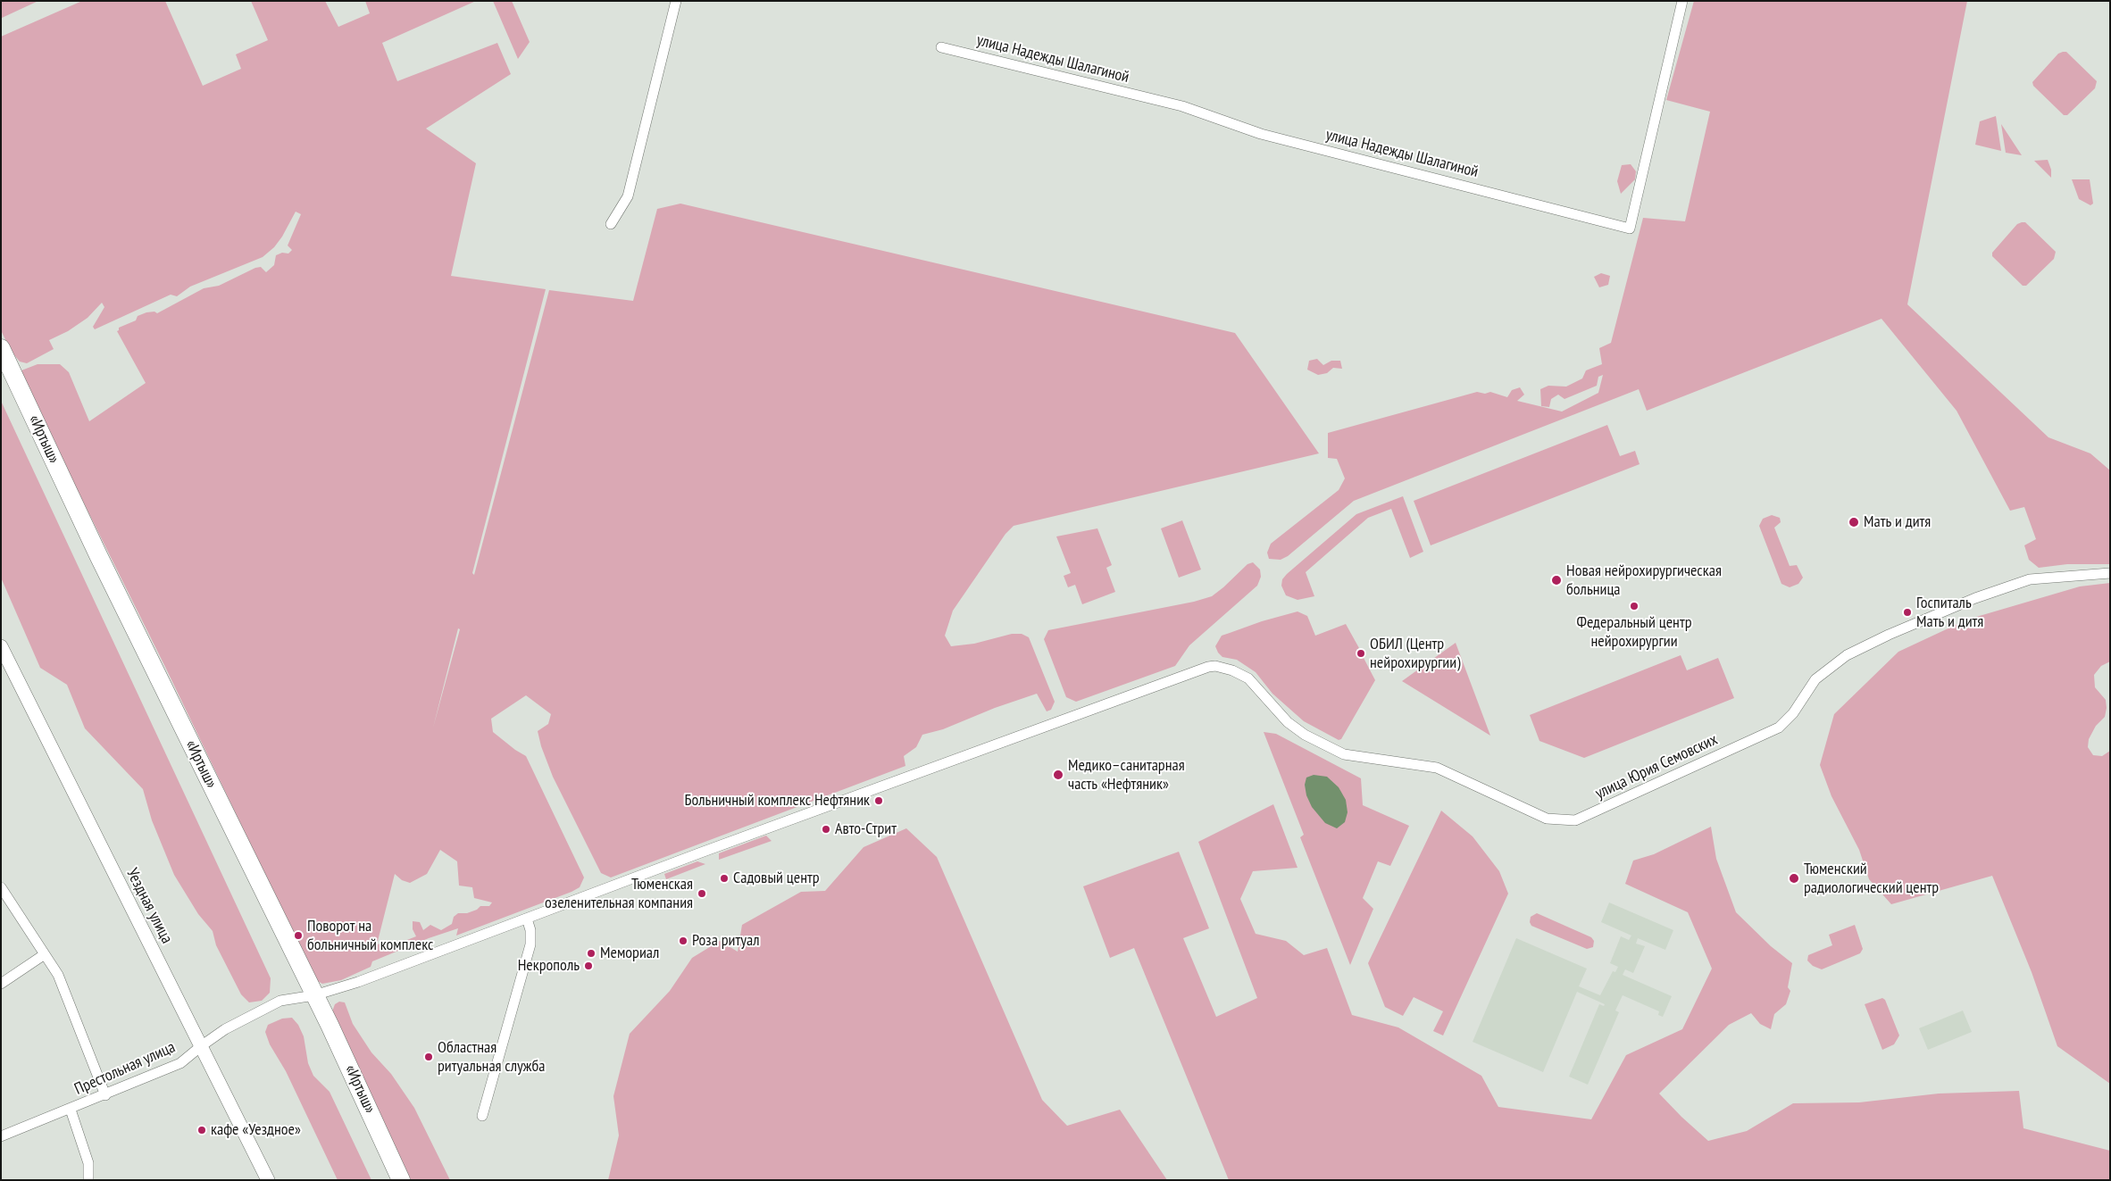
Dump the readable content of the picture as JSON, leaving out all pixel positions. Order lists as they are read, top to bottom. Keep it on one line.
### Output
{"streets":{"highway":["«Иртыш»"],"street":["улица Надежды Шалагиной","улица Юрия Семовских","Уездная улица","Престольная улица"]},"crossings":[["«Иртыш»","Престольная улица"],["Уездная улица","Престольная улица"]],"places":["Мать и дитя","Новая нейрохирургическая больница","Федеральный центр нейрохирургии","Госпиталь Мать и дитя","ОБИЛ (Центр нейрохирургии)","Медико–санитарная часть «Нефтяник»","Больничный комплекс Нефтяник","Авто-Стрит","Садовый центр","Тюменский радиологический центр","Тюменская озеленительная компания","Поворот на больничный комплекс","Роза ритуал","Мемориал","Некрополь","Областная ритуальная служба","кафе «Уездное»"]}
